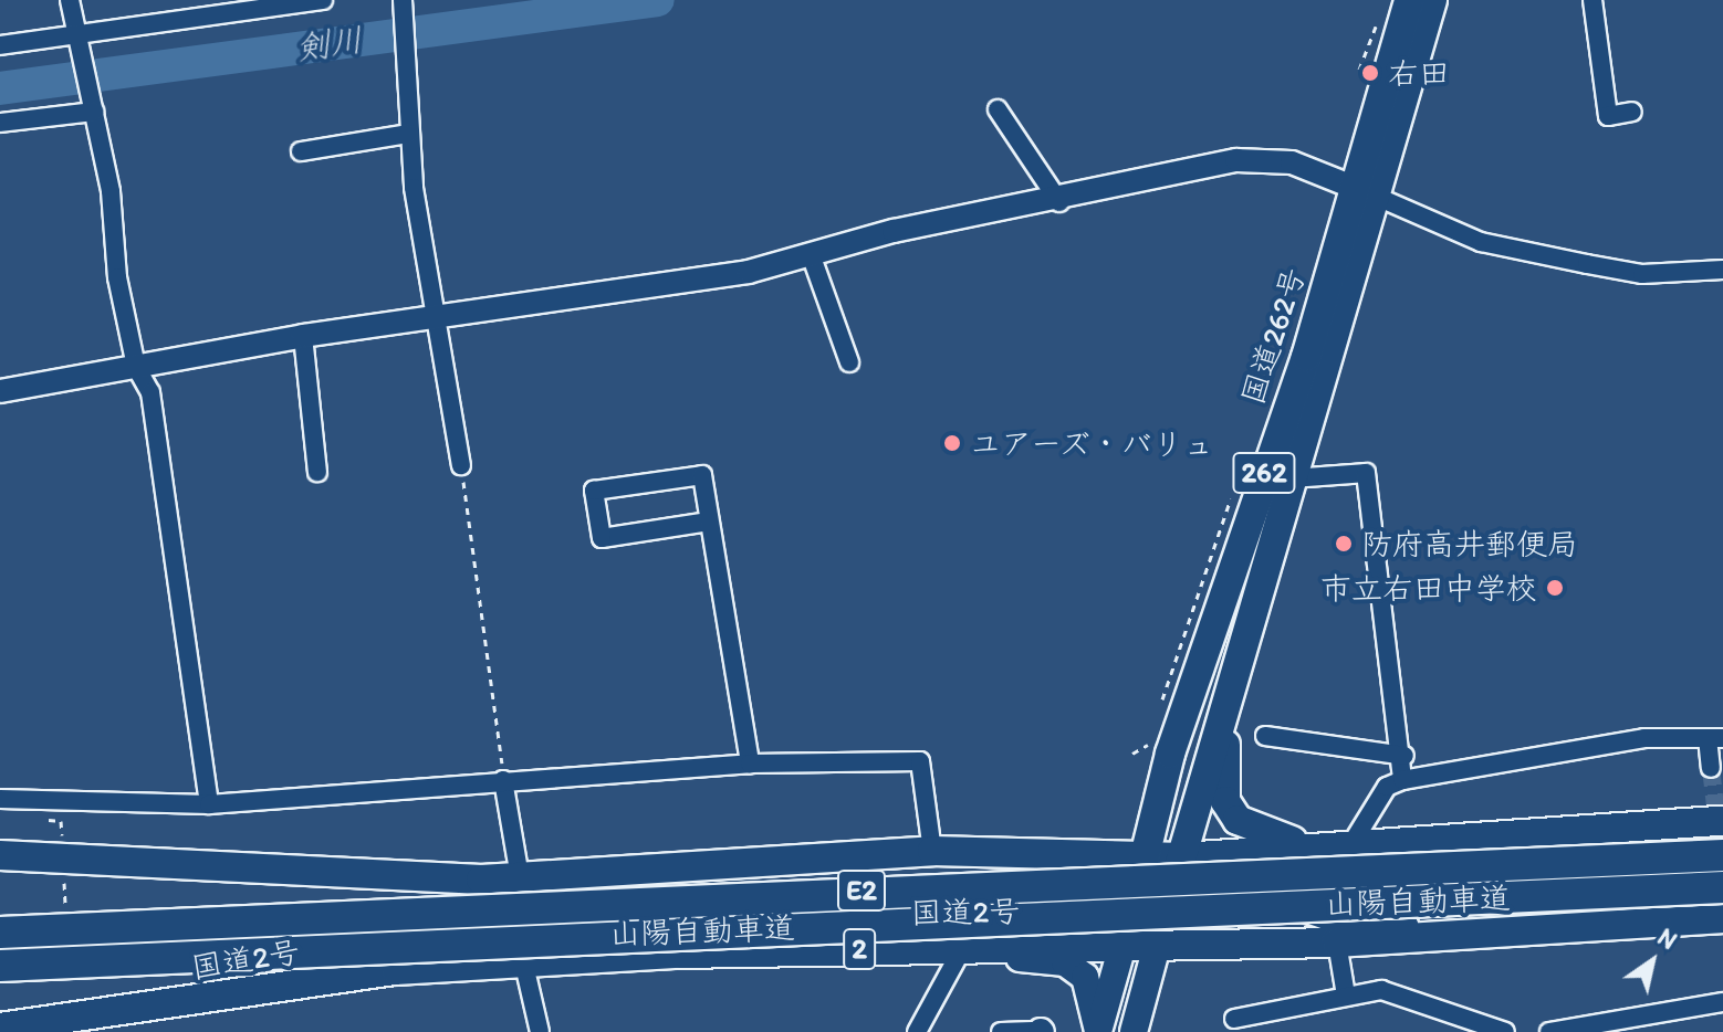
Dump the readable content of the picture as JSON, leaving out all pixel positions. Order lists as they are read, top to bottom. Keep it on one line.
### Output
{"streets":{"highway":["国道262号","262","E2","山陽自動車道","国道2号","2"]},"crossings":[["国道262号","国道2号"]],"water":["剣川"],"places":["右田","ユアーズ・バリュ","防府高井郵便局","市立右田中学校"],"north":"top right"}
